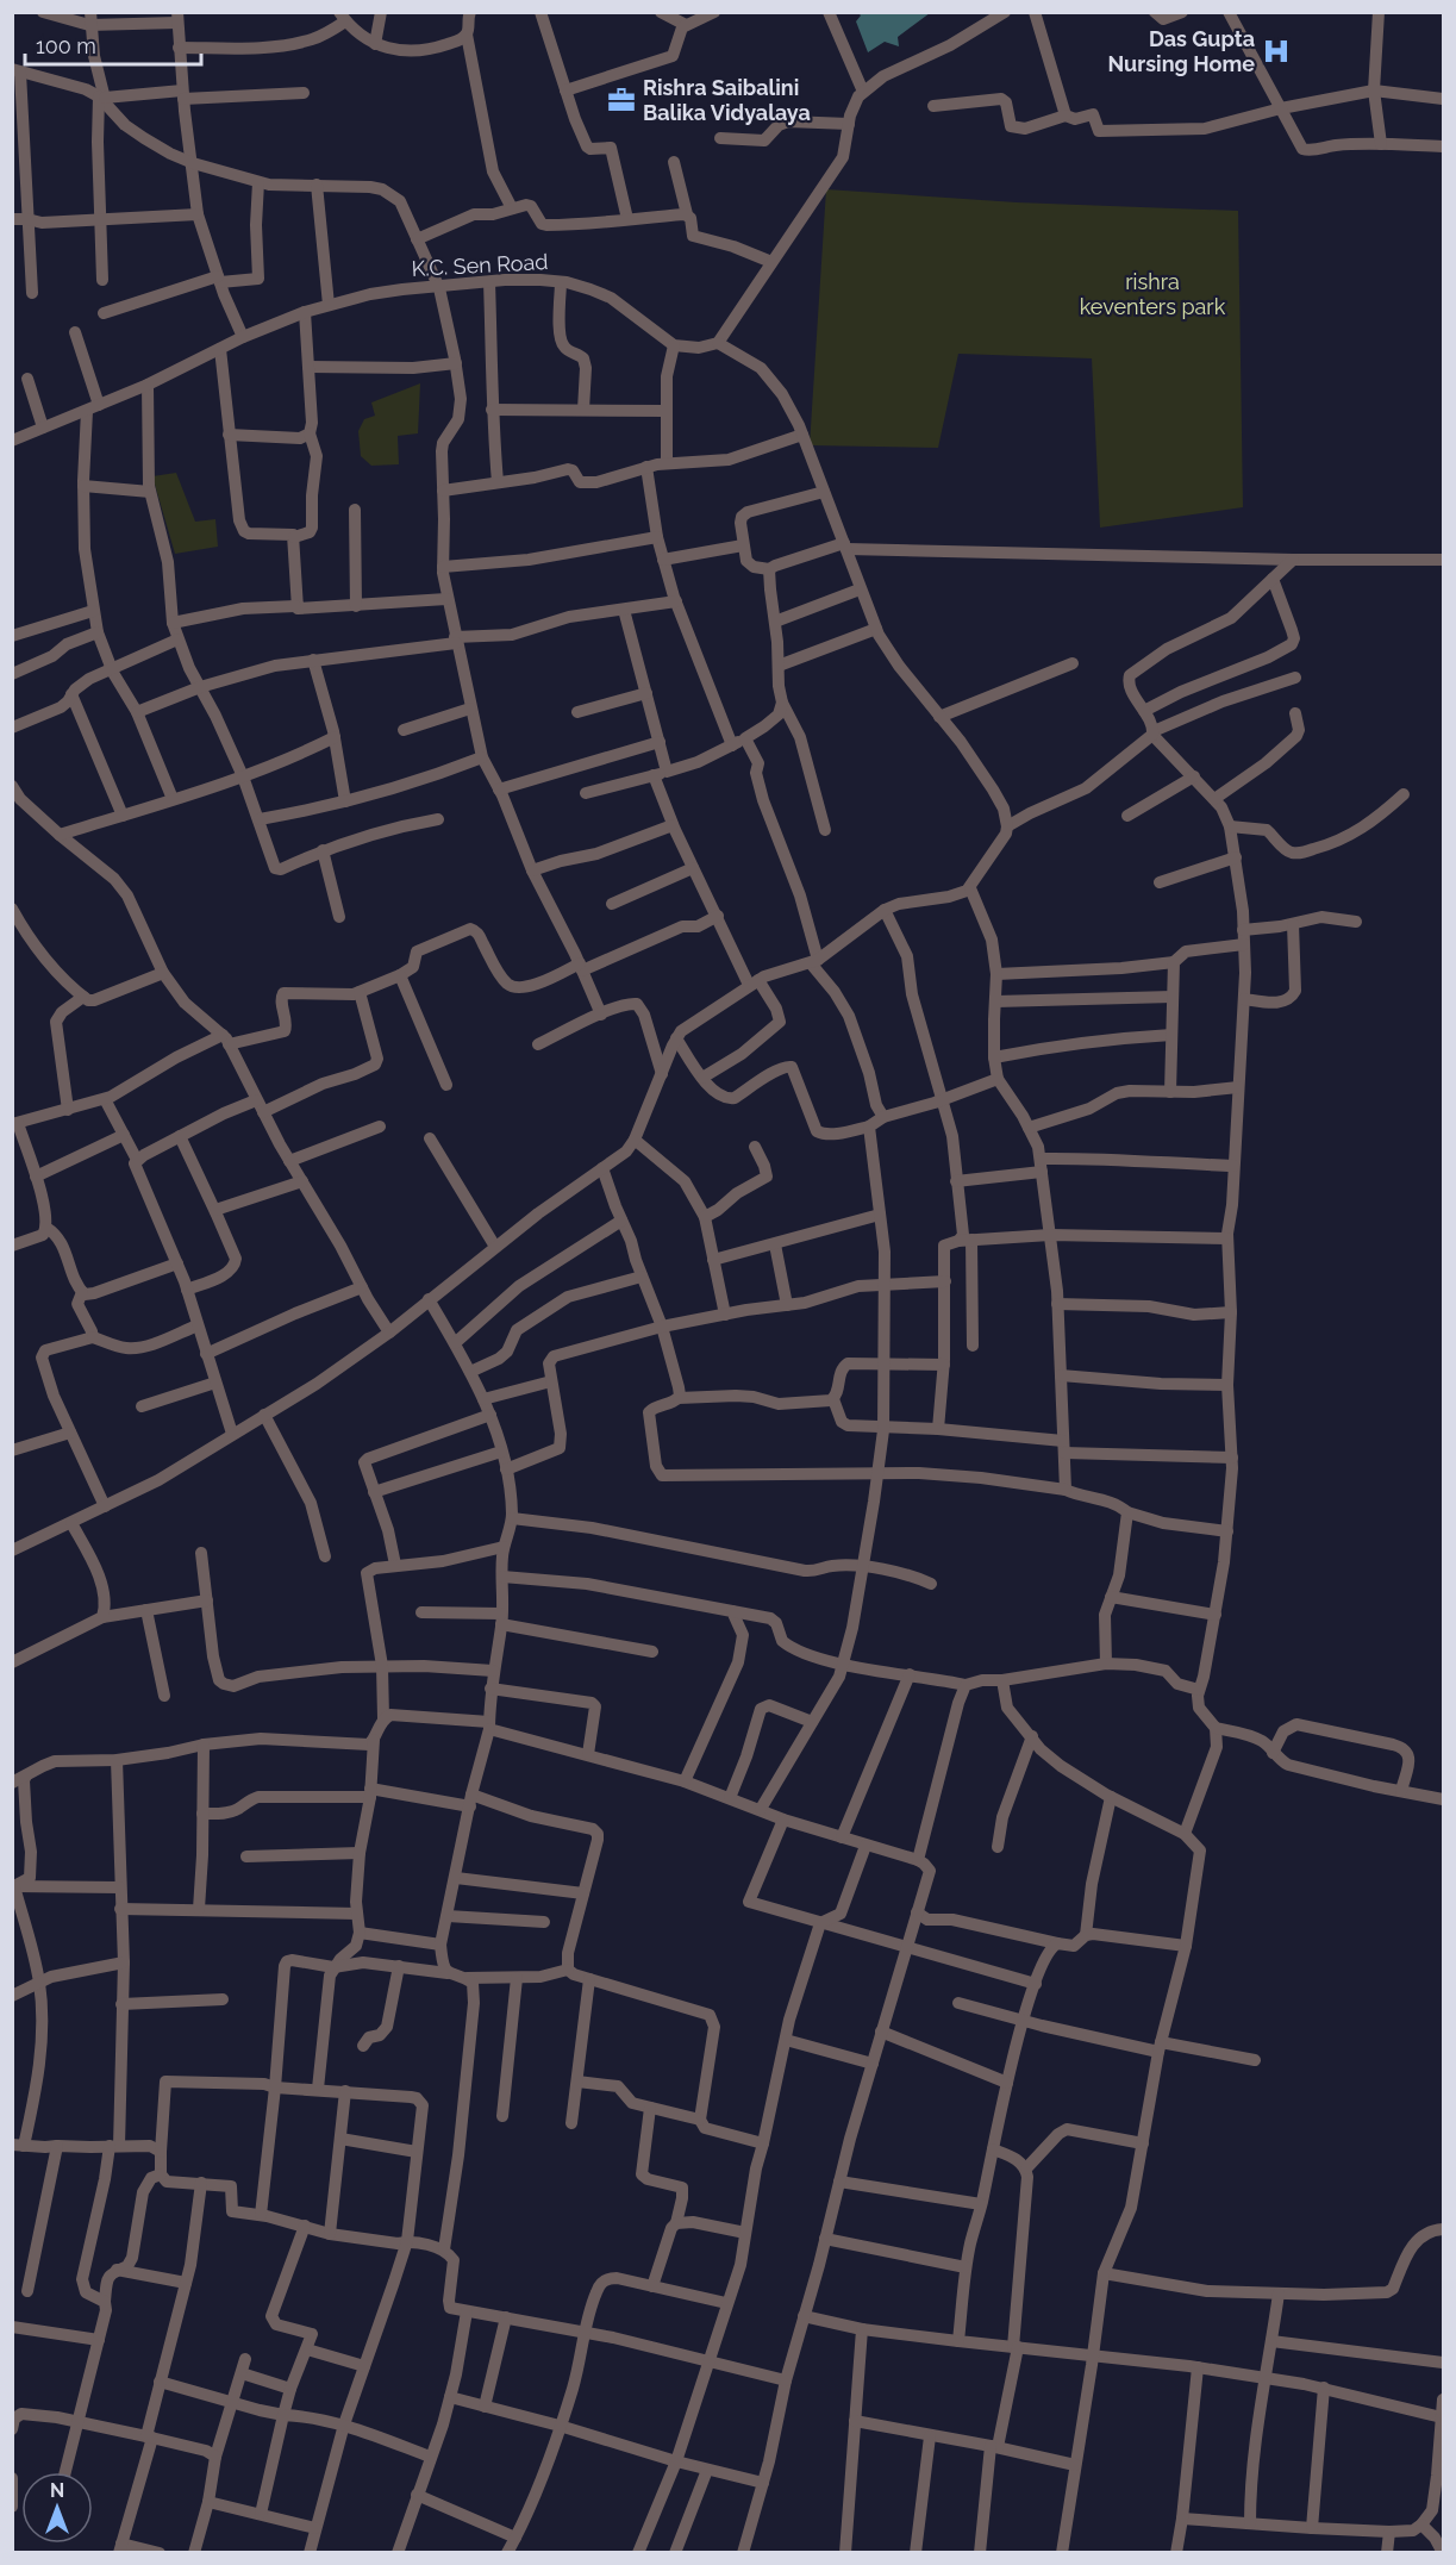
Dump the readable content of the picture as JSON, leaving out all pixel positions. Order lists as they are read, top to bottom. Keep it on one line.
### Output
{"streets":{"street":["K.C. Sen Road"]},"parks":["rishra keventers park"],"places":{"hospital":["Das Gupta Nursing Home"],"office":["Rishra Saibalini Balika Vidyalaya"]},"scale_bar":"100 m","north":"top"}
